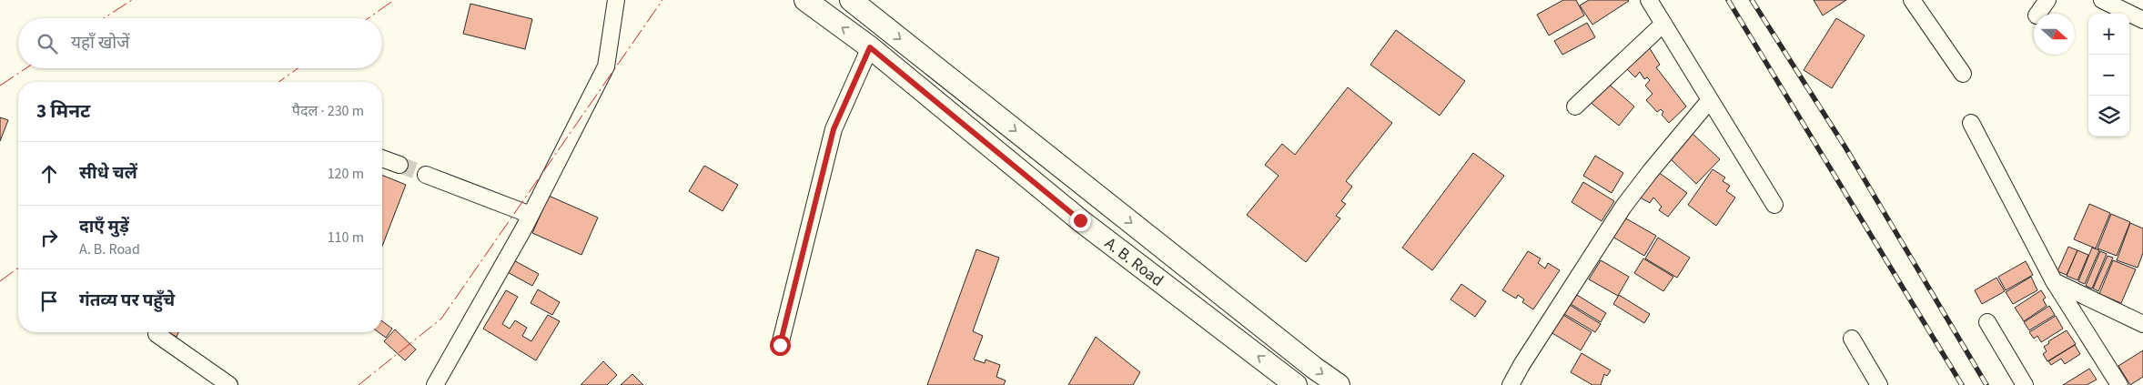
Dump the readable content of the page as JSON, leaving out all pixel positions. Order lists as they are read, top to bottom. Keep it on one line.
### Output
{"streets":{"main road":["A. B. Road"]},"north":"right","page":{"map_buttons":["+","−"],"search":"यहाँ खोजें","heading":["3 मिनट","पैदल · 230 m"],"list":[["सीधे चलें","120 m"],["दाएँ मुड़ें","A. B. Road","110 m"],"गंतव्य पर पहुँचे"]}}
